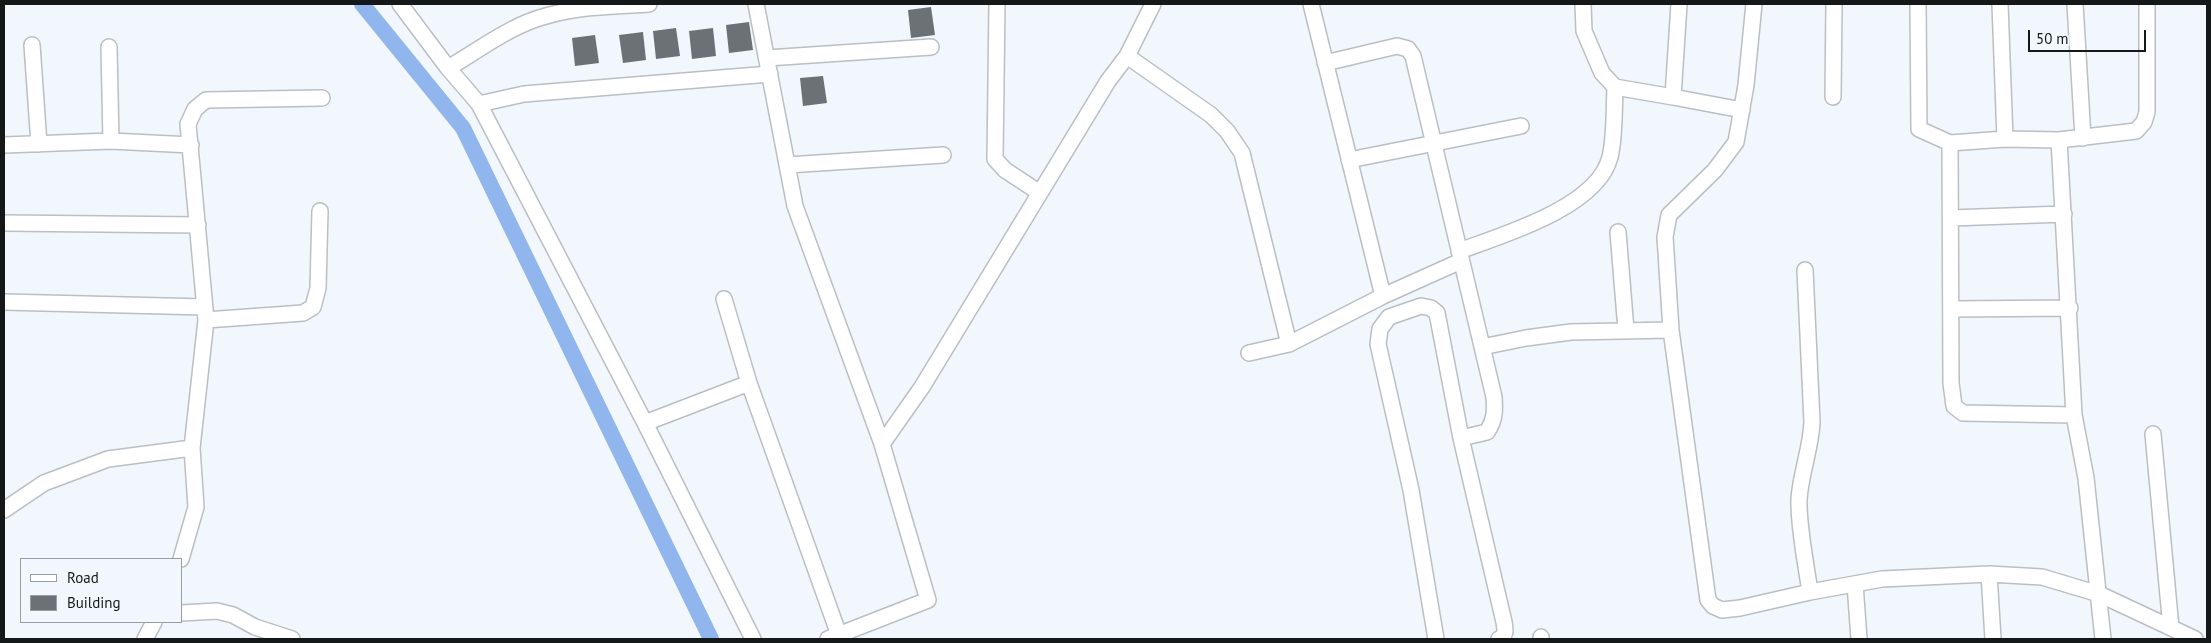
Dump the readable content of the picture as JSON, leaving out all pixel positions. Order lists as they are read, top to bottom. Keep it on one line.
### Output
{"legend":["Road","Building"],"scale_bar":"50 m"}
